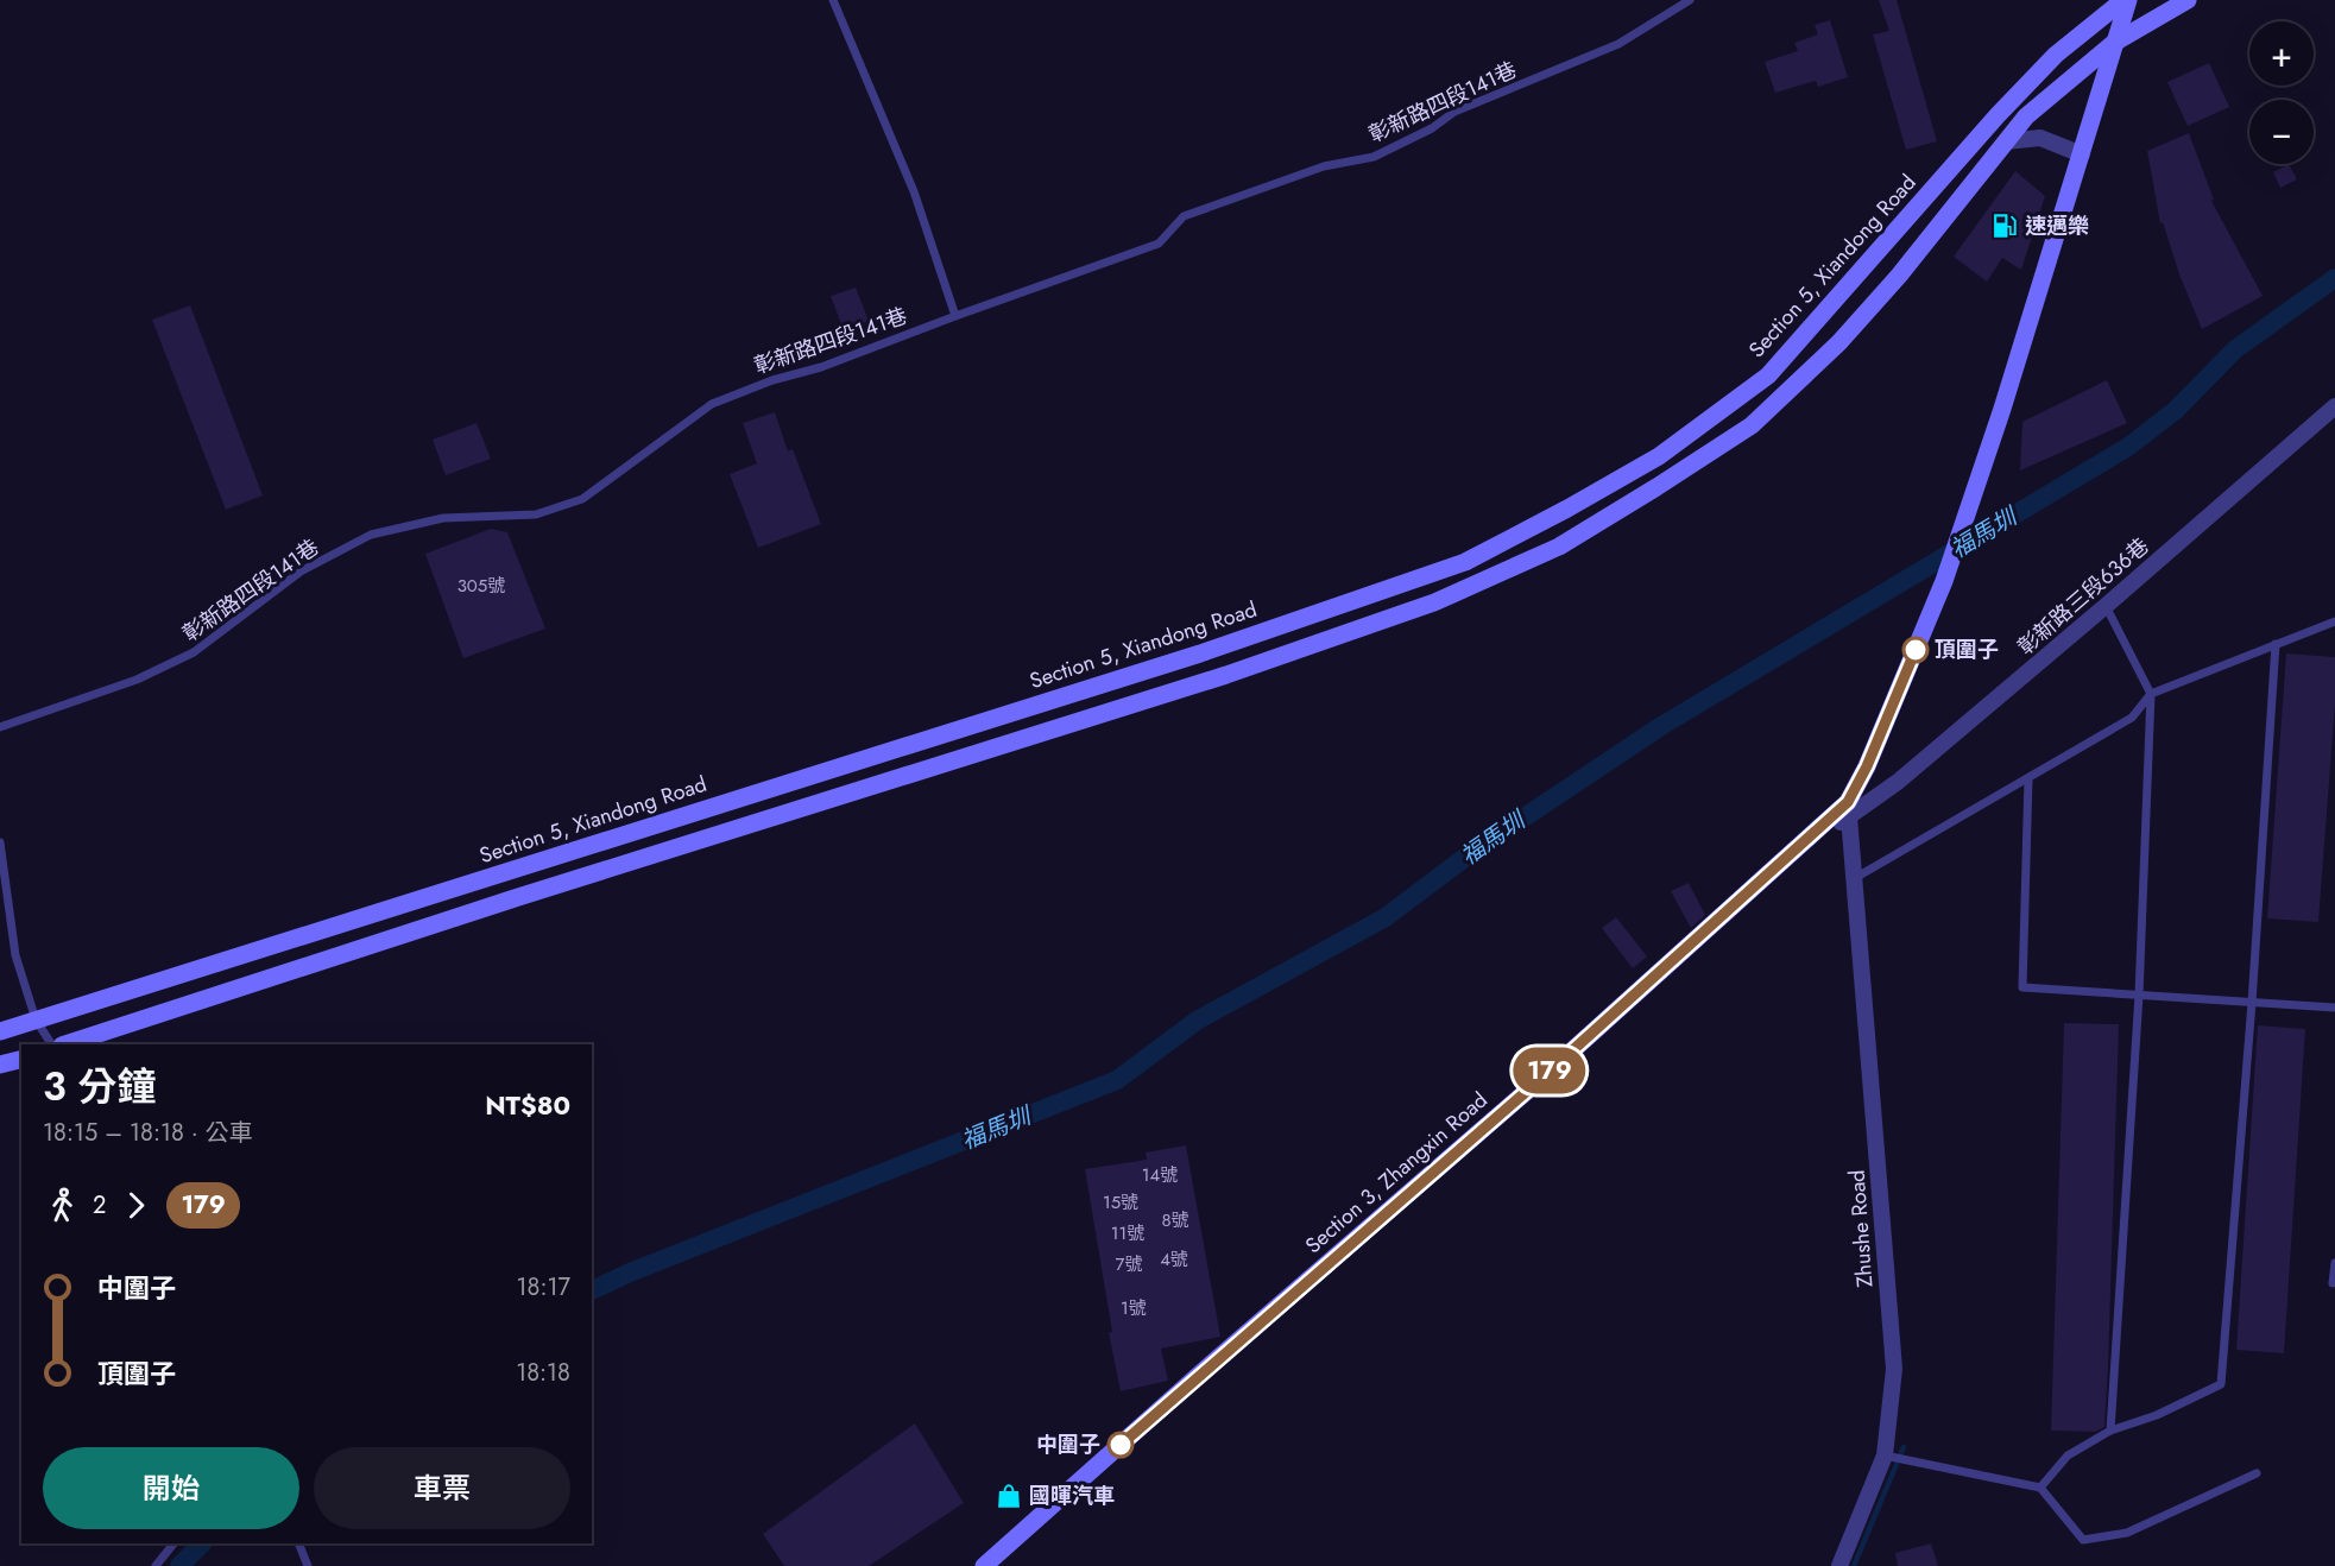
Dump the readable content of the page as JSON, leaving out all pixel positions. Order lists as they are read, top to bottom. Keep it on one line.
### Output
{"streets":{"main road":["Section 5, Xiandong Road","Section 3, Zhangxin Road"],"street":["彰新路三段636巷","Zhushe Road"],"lane":["彰新路四段141巷"]},"crossings":[["Section 5, Xiandong Road","Section 3, Zhangxin Road"],["彰新路三段636巷","Section 3, Zhangxin Road"],["彰新路三段636巷","Zhushe Road"],["Section 3, Zhangxin Road","Zhushe Road"]],"water":["福馬圳"],"places":{"fuel station":["速邁樂"],"other":["頂圍子","中圍子"],"shop":["國暉汽車"]},"lines":["bus line 179"],"house_numbers":["305號","14號","15號","8號","11號","4號","7號","1號"],"page":{"on_map":"179","map_buttons":["+","−"],"heading":["3 分鐘","18:15 – 18:18 · 公車","NT$80"],"legs":["2","179"],"list":[{"name":"中圍子","value":"18:17"},{"name":"頂圍子","value":"18:18"}],"buttons":["開始","車票"]}}
